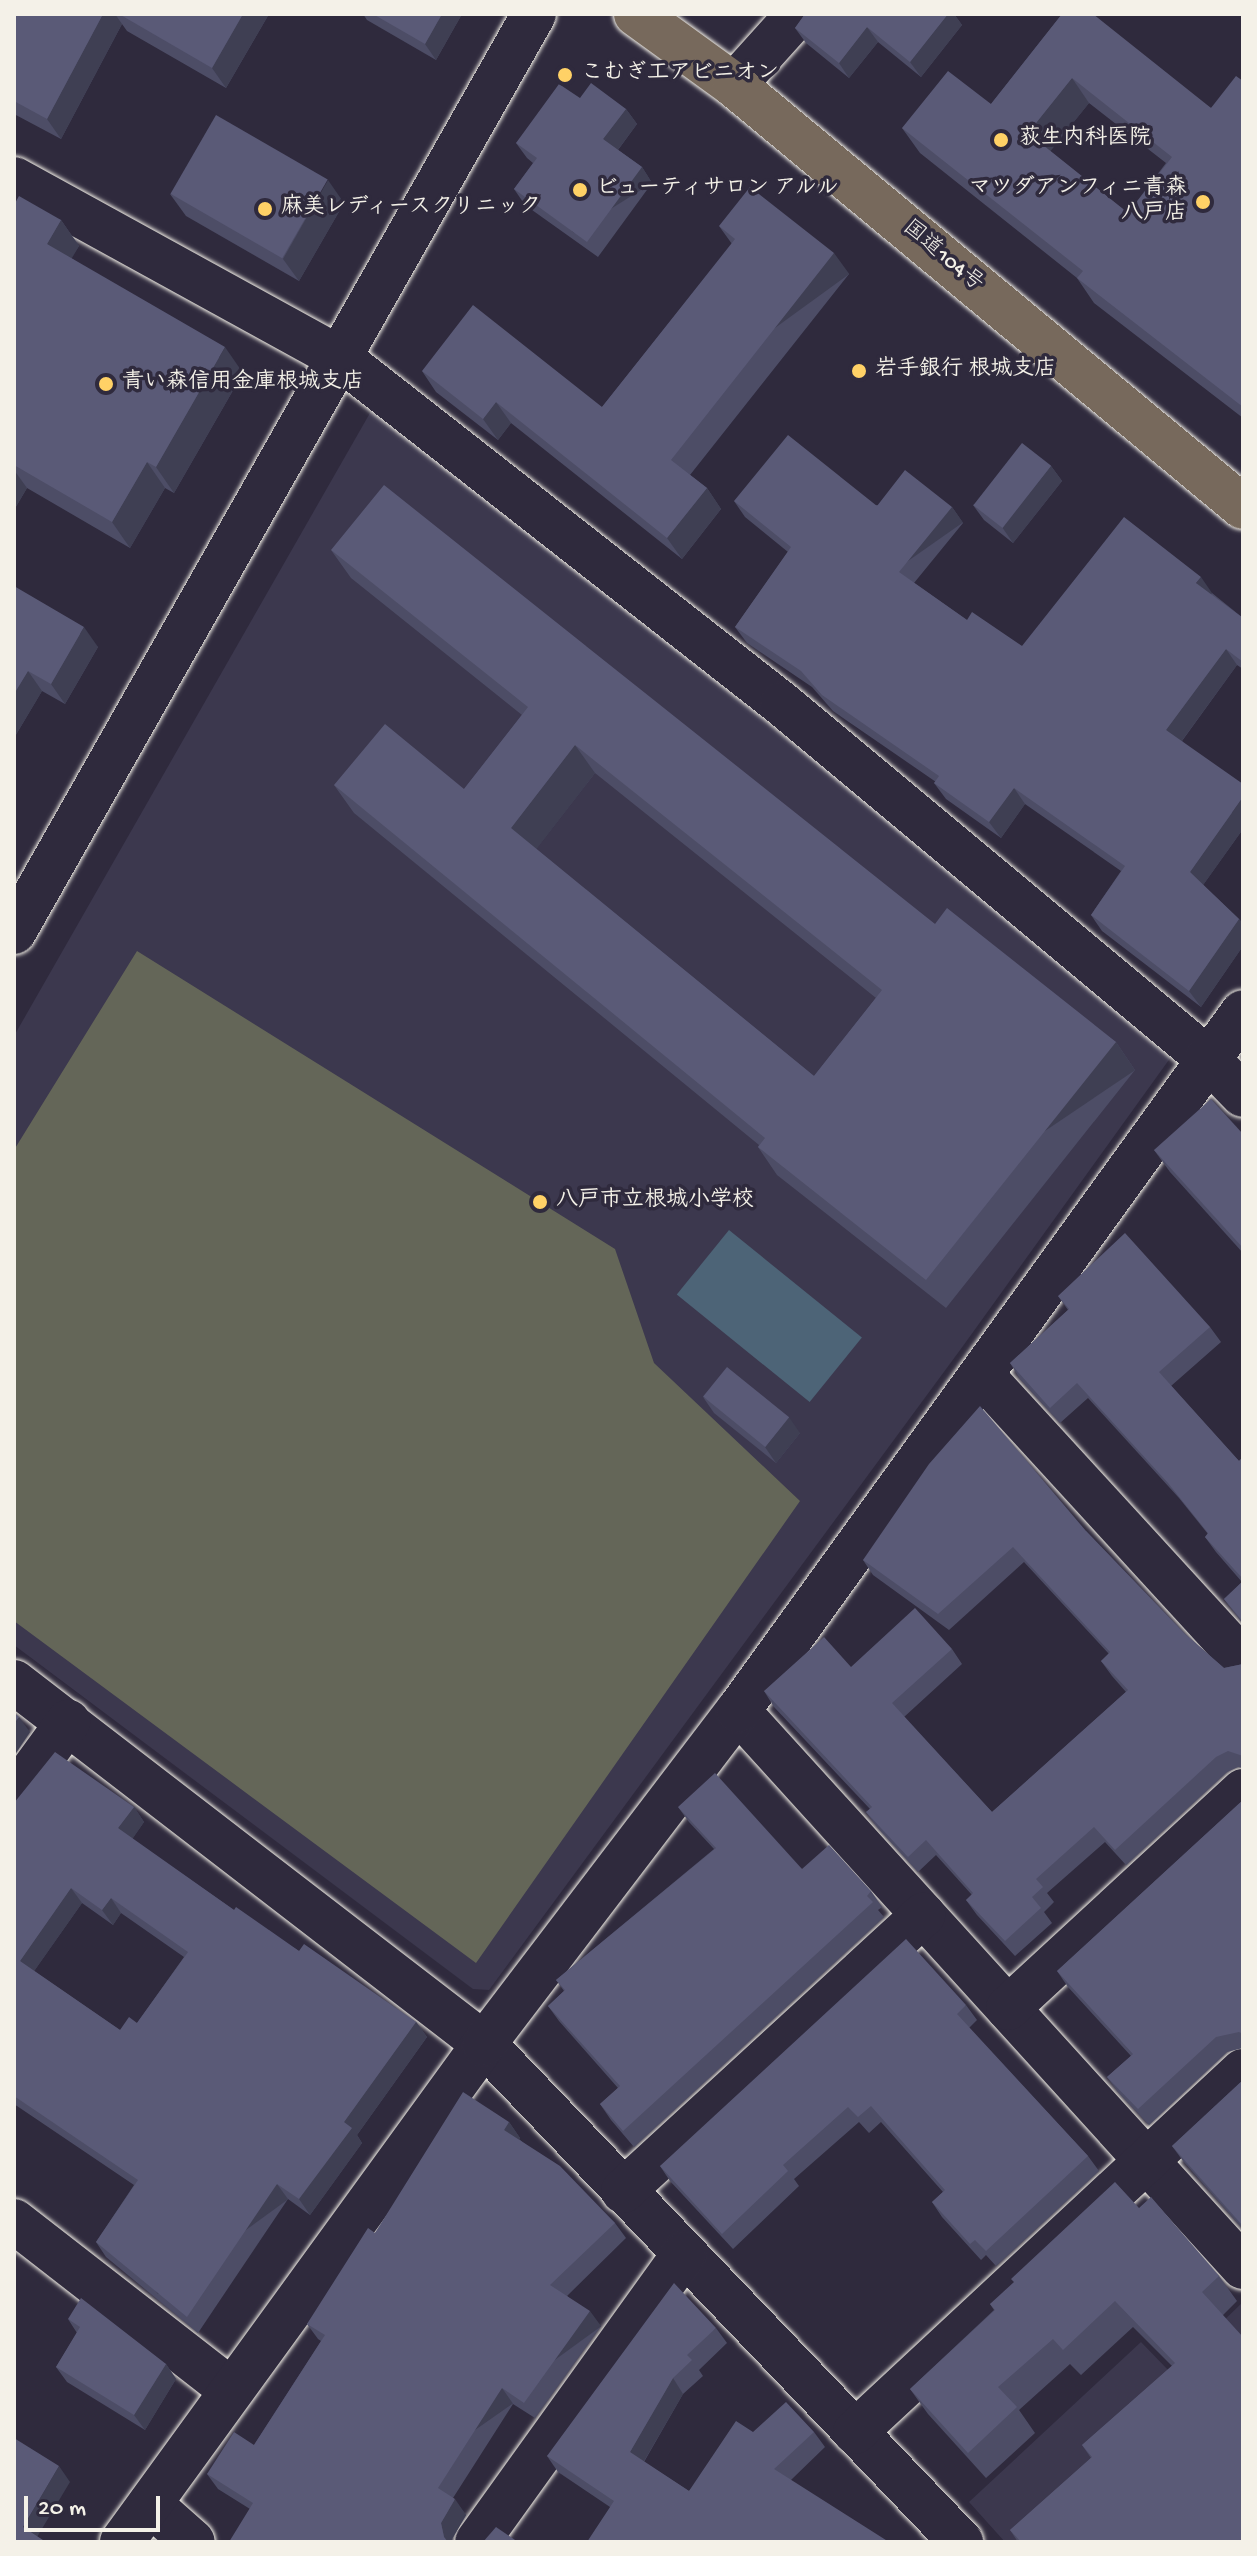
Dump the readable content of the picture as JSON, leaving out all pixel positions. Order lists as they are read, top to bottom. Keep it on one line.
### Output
{"streets":{"highway":["国道104号"]},"places":["こむぎ工アビニオン","荻生内科医院","ビューティサロン アルル","マツダアンフィニ青森 八戸店","麻美レディースクリニック","岩手銀行 根城支店","青い森信用金庫根城支店","八戸市立根城小学校"],"scale_bar":"20 m"}
